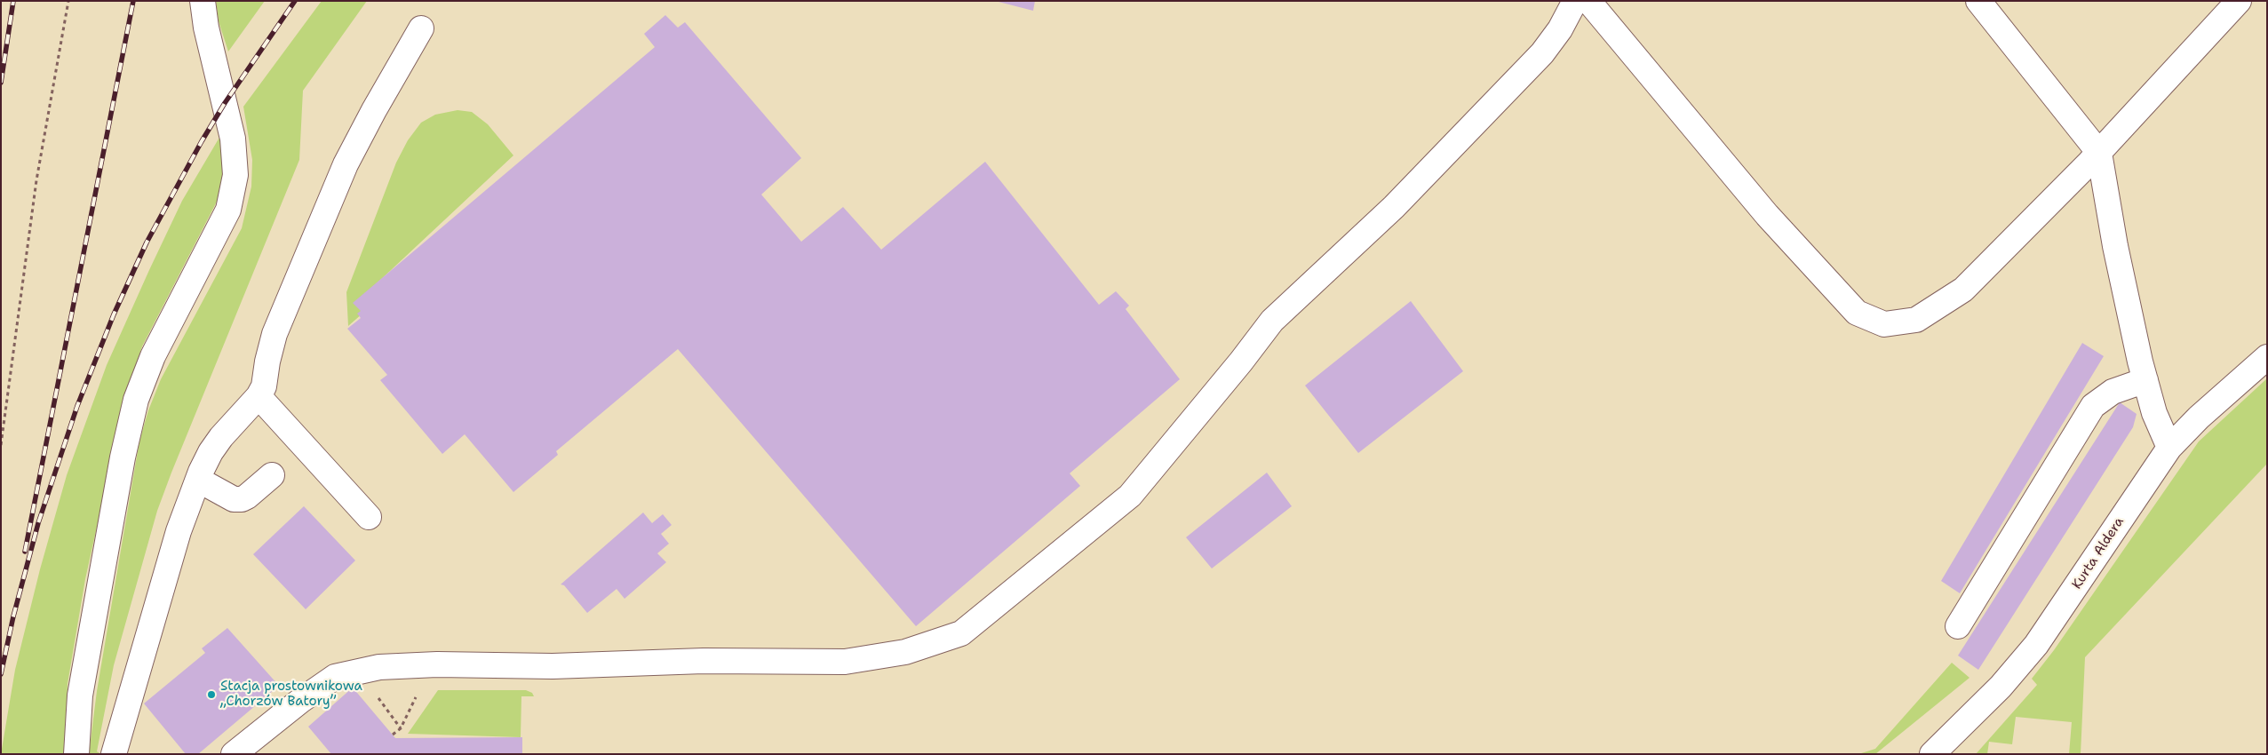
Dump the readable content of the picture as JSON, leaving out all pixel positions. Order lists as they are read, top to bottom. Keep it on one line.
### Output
{"streets":{"street":["Kurta Aldera"]},"places":["Stacja prostownikowa „Chorzów Batory”"]}
